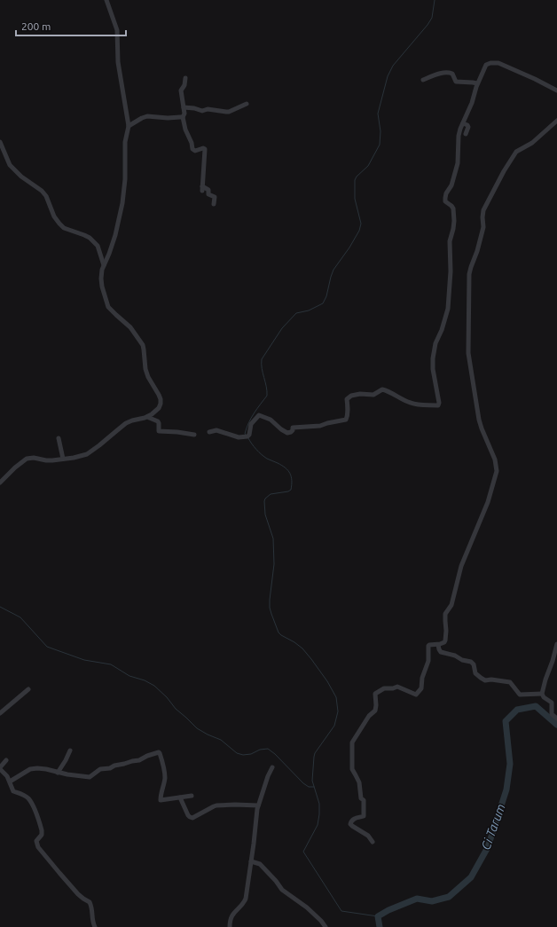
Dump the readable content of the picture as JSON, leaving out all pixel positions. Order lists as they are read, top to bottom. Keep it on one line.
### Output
{"water":["Ci Tarum"],"scale_bar":"200 m"}
